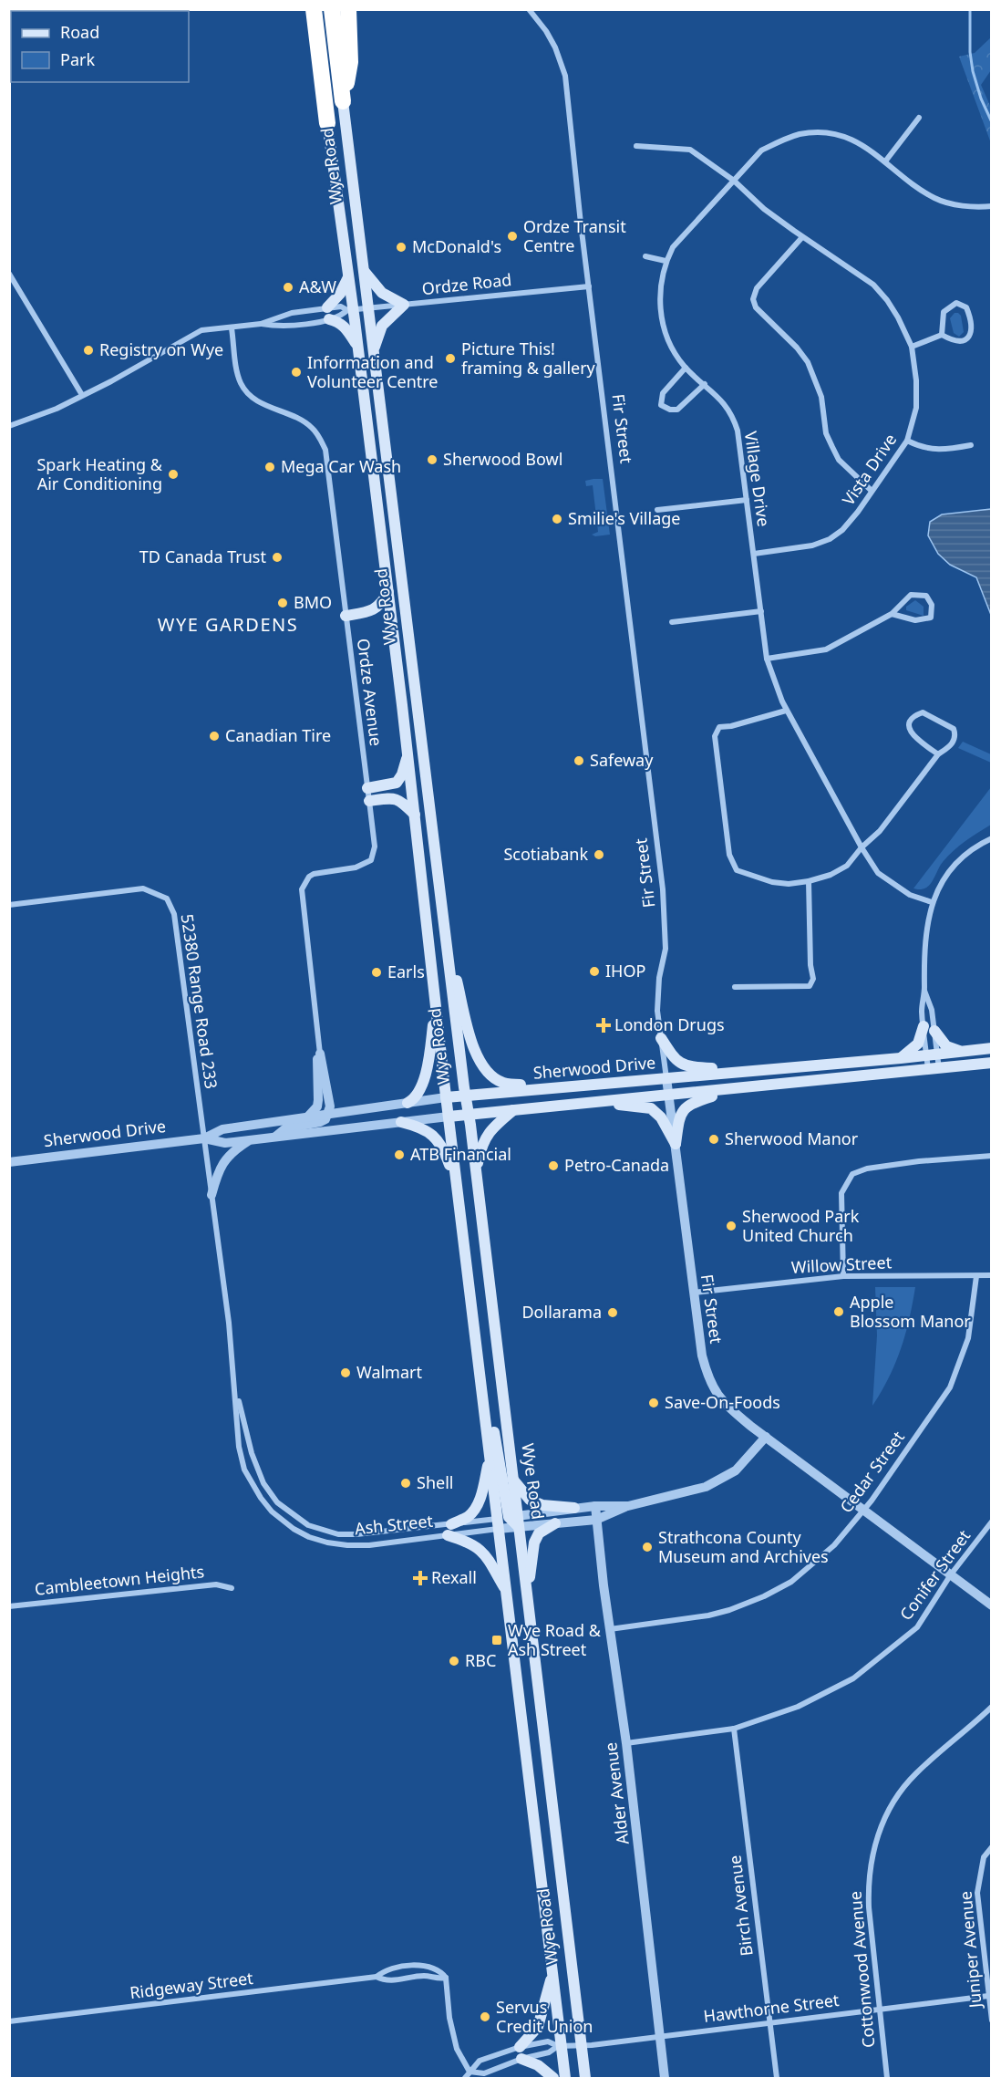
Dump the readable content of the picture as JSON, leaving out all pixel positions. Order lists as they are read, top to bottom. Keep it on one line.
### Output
{"streets":{"highway":["Wye Road"],"main road":["Sherwood Drive"],"street":["Ordze Road","Fir Street","Vista Drive","Village Drive","Ordze Avenue","52380 Range Road 233","Willow Street","Cedar Street","Ash Street","Conifer Street","Cambleetown Heights","Alder Avenue","Birch Avenue","Juniper Avenue","Cottonwood Avenue","Ridgeway Street","Hawthorne Street"]},"crossings":[["Wye Road","Ordze Road"],["Wye Road","Sherwood Drive"],["Wye Road","Ash Street"],["Wye Road","Hawthorne Street"],["Ordze Road","Fir Street"],["Ordze Road","Ordze Avenue"],["Fir Street","Sherwood Drive"],["Fir Street","Willow Street"],["Fir Street","Cedar Street"],["Fir Street","Ash Street"],["Fir Street","Conifer Street"],["Vista Drive","Village Drive"],["52380 Range Road 233","Sherwood Drive"],["52380 Range Road 233","Ash Street"],["Sherwood Drive","Ash Street"],["Willow Street","Cedar Street"],["Cedar Street","Alder Avenue"],["Ash Street","Alder Avenue"],["Conifer Street","Alder Avenue"],["Conifer Street","Birch Avenue"],["Alder Avenue","Hawthorne Street"],["Birch Avenue","Hawthorne Street"],["Juniper Avenue","Hawthorne Street"],["Cottonwood Avenue","Hawthorne Street"]],"districts":["WYE GARDENS"],"places":{"other":["Ordze Transit Centre","McDonald's","A&W","Registry on Wye","Picture This! framing & gallery","Information and Volunteer Centre","Sherwood Bowl","Mega Car Wash","Spark Heating & Air Conditioning","Smilie's Village","TD Canada Trust","BMO","Canadian Tire","Safeway","Scotiabank","IHOP","Earls","Sherwood Manor","ATB Financial","Petro-Canada","Sherwood Park United Church","Apple Blossom Manor","Dollarama","Walmart","Save-On-Foods","Shell","Strathcona County Museum and Archives","RBC","Servus Credit Union"],"health":["London Drugs","Rexall"],"transit":["Wye Road & Ash Street"]},"legend":["Road","Park"]}
